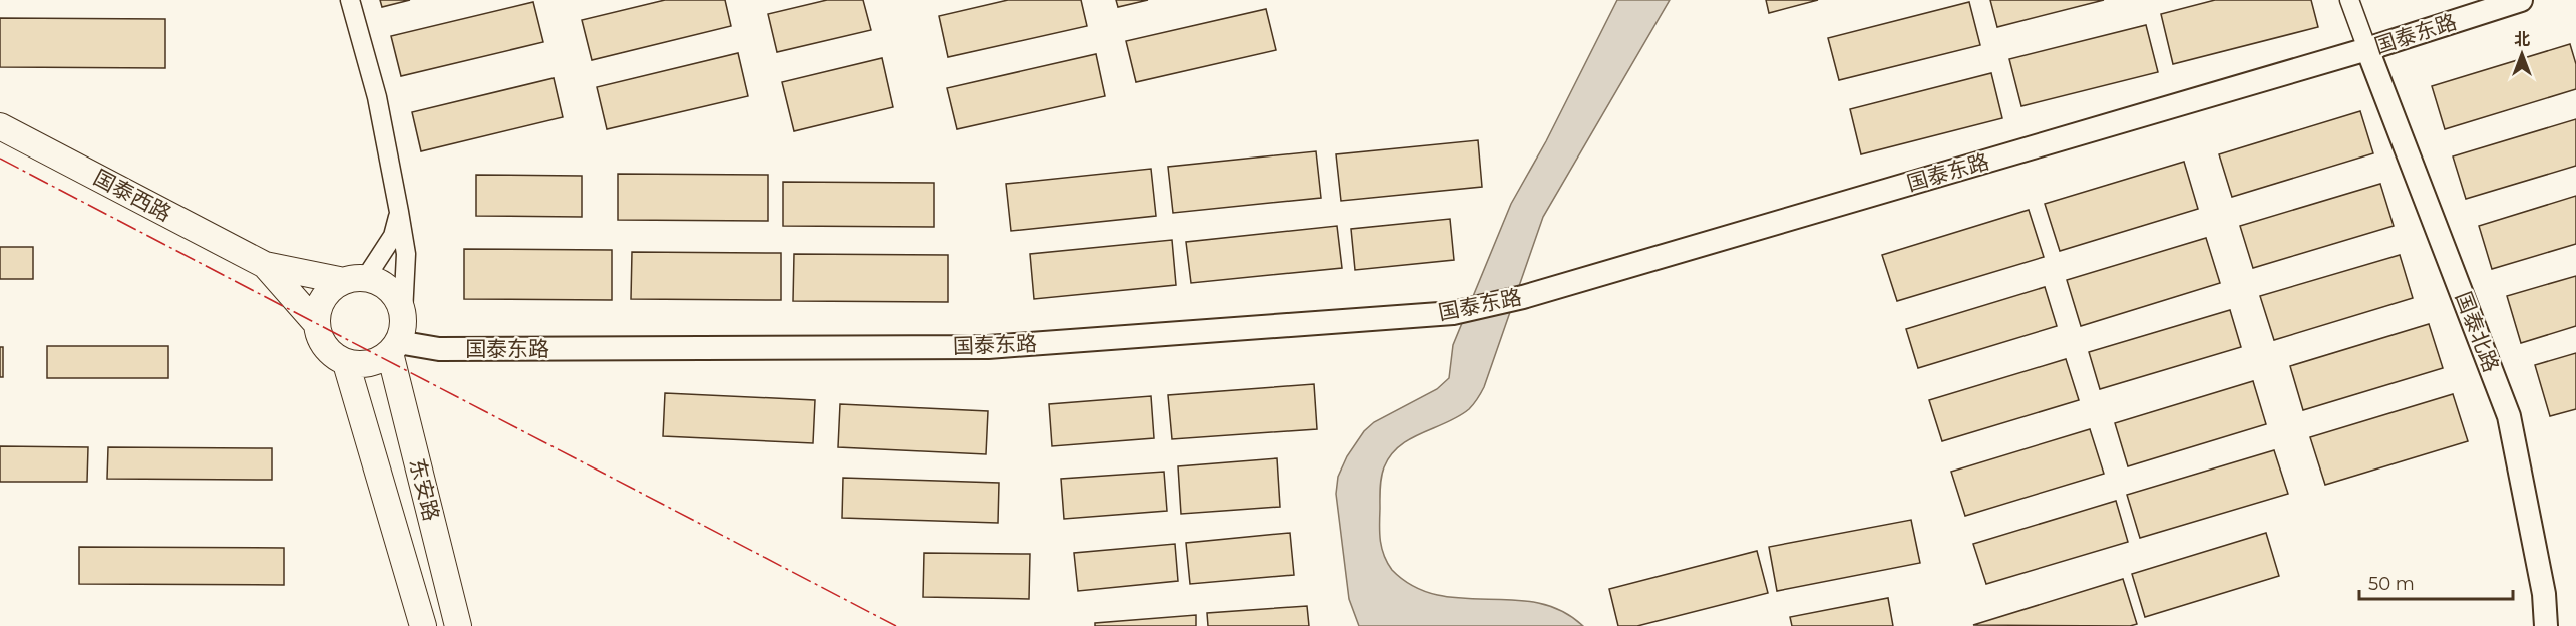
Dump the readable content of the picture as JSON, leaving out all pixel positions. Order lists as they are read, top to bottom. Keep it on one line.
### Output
{"streets":{"main road":["国泰西路","东安路"],"street":["国泰东路","国泰北路"]},"crossings":[["国泰东路","国泰北路"],["国泰东路","东安路"]],"scale_bar":"50 m","north":"top"}
